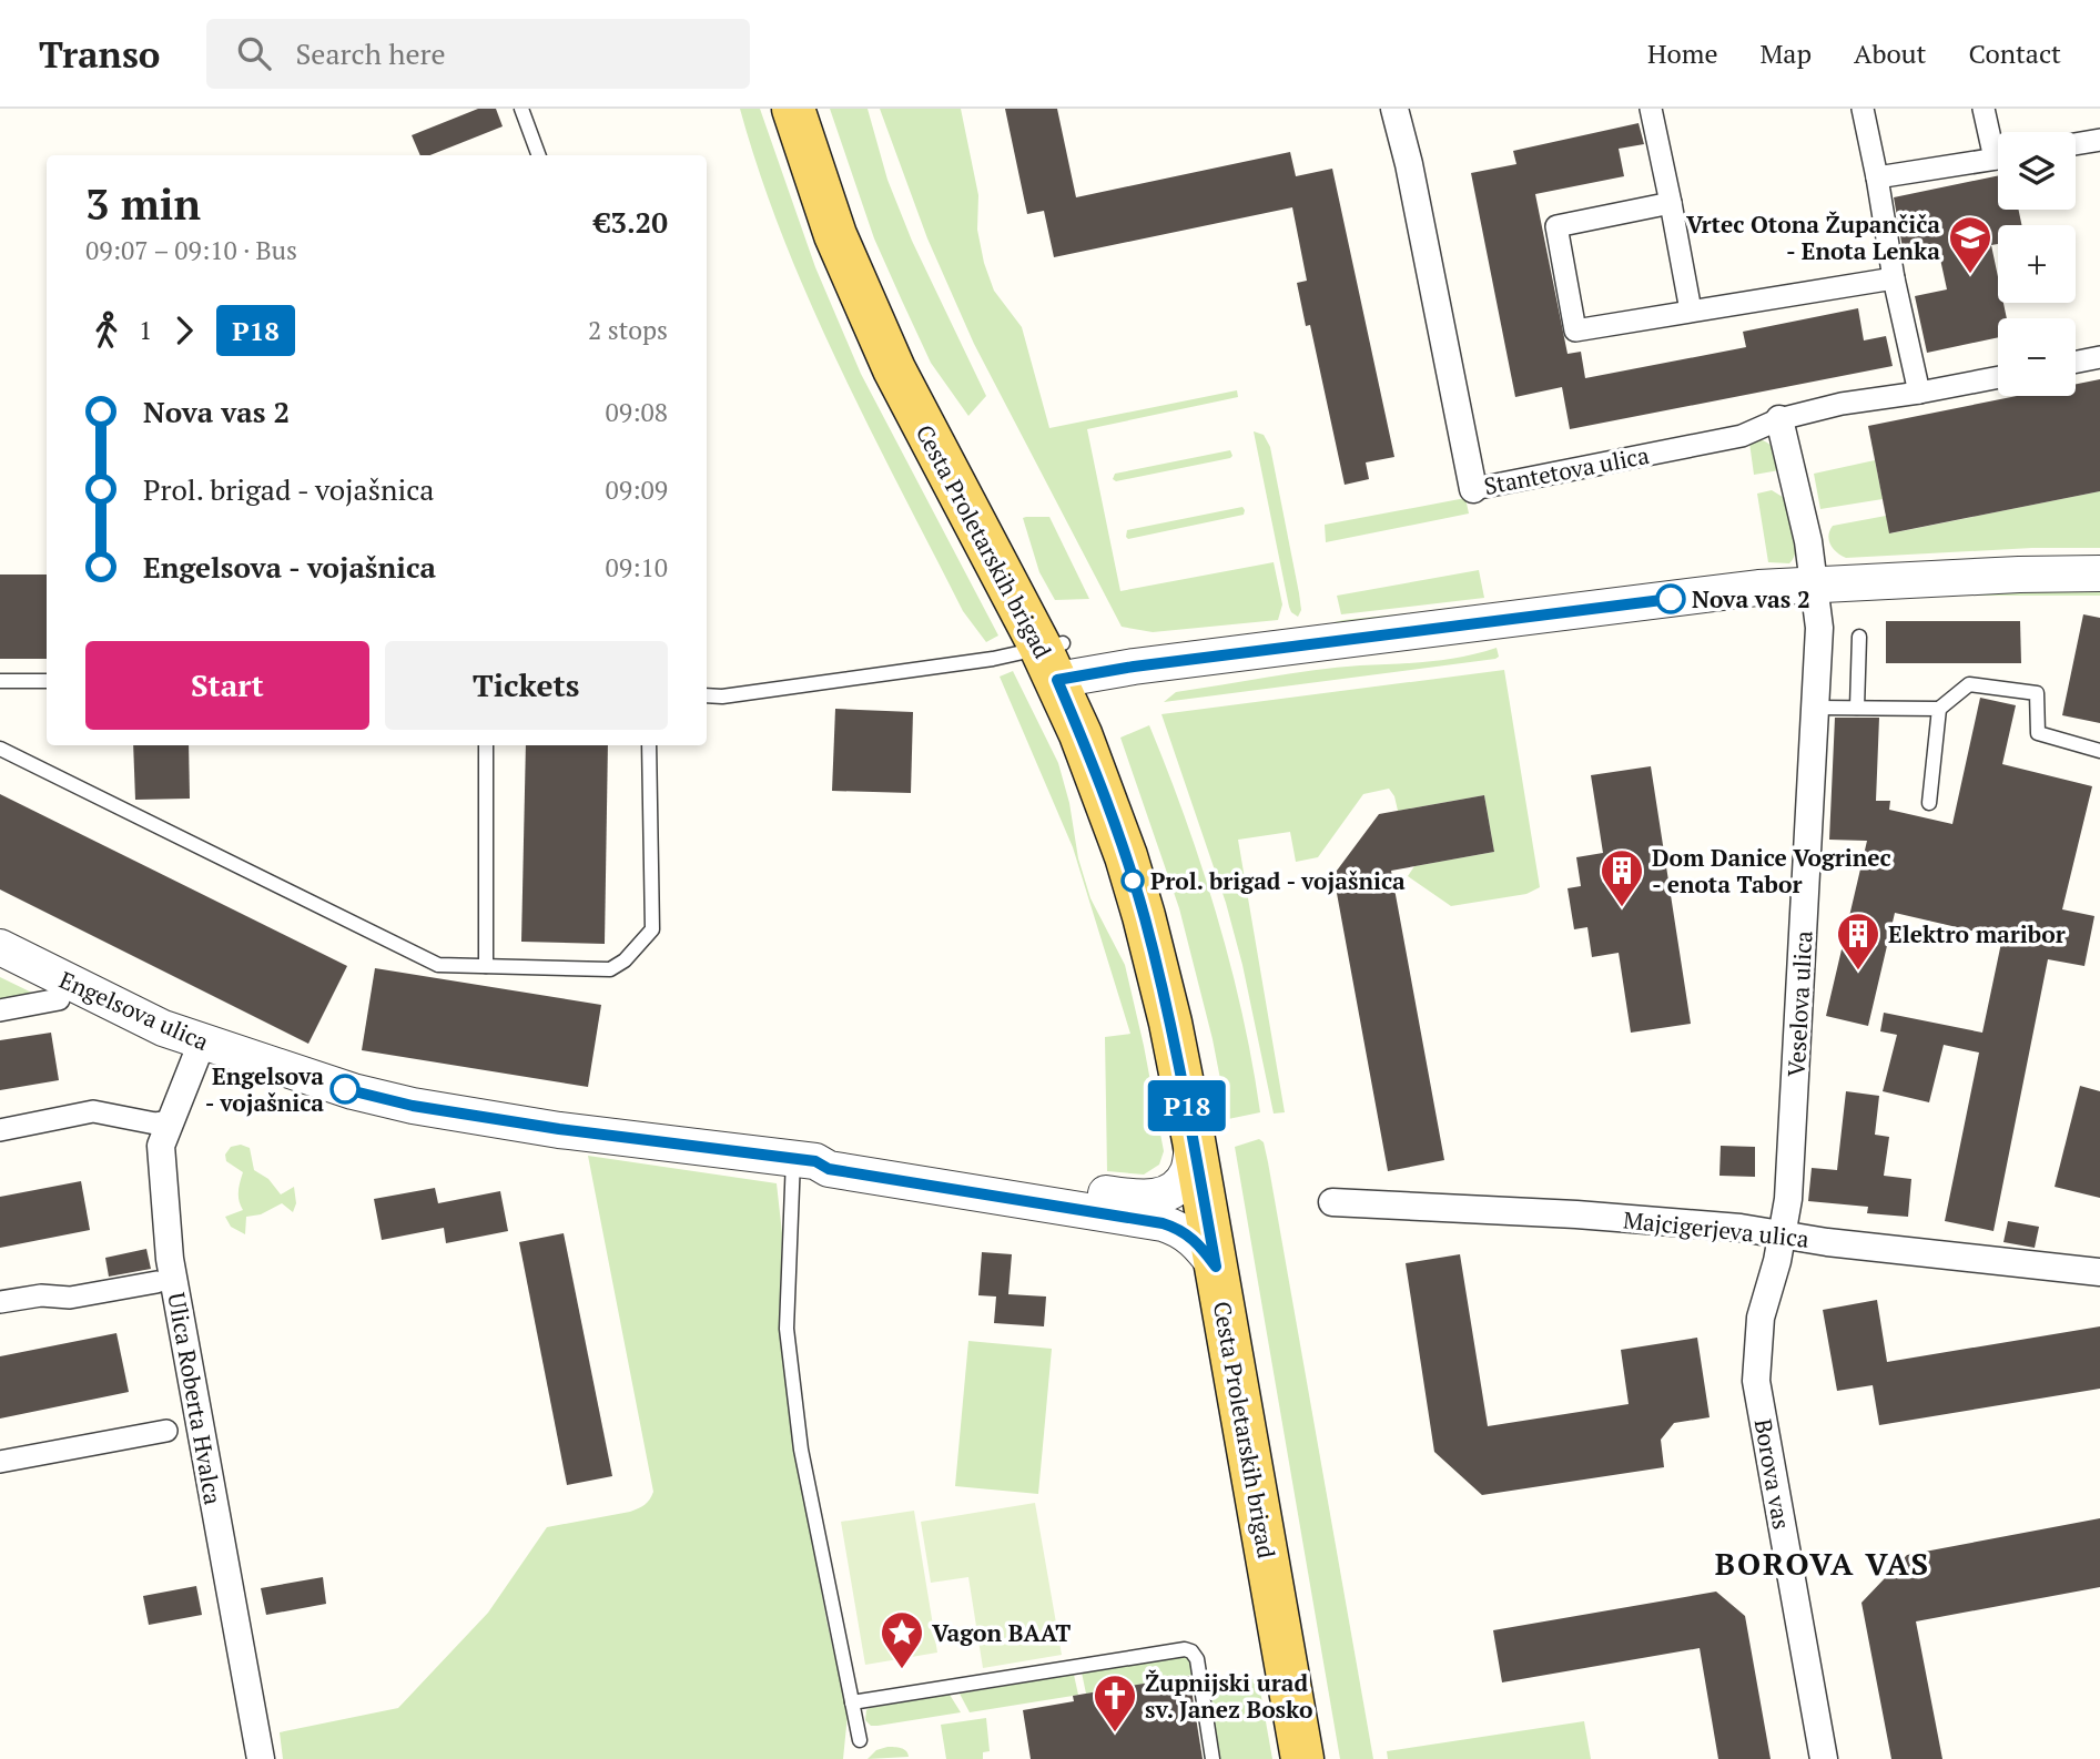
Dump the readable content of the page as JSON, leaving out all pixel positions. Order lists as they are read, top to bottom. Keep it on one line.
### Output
{"streets":{"main road":["Cesta Proletarskih brigad"],"street":["Stantetova ulica","Veselova ulica","Engelsova ulica","Majcigerjeva ulica","Ulica Roberta Hvalca","Borova vas"]},"crossings":[["Cesta Proletarskih brigad","Engelsova ulica"],["Veselova ulica","Majcigerjeva ulica"],["Veselova ulica","Borova vas"],["Engelsova ulica","Ulica Roberta Hvalca"],["Majcigerjeva ulica","Borova vas"]],"districts":["BOROVA VAS"],"places":{"school or university":["Vrtec Otona Župančiča - Enota Lenka"],"other":["Nova vas 2","Prol. brigad - vojašnica","Engelsova - vojašnica"],"building":["Dom Danice Vogrinec - enota Tabor","Elektro maribor"],"place":["Vagon BAAT"],"church":["Župnijski urad sv. Janez Bosko"]},"lines":["bus line P18"],"page":{"header":"Transo","search":"Search here","nav":["Home","Map","About","Contact"],"on_map":"P18","map_buttons":["+","−"],"heading":["3 min","09:07 – 09:10 · Bus","€3.20"],"legs":["1","P18","2 stops"],"list":[{"name":"Nova vas 2","value":"09:08"},{"name":"Prol. brigad - vojašnica","value":"09:09"},{"name":"Engelsova - vojašnica","value":"09:10"}],"buttons":["Start","Tickets"]}}
